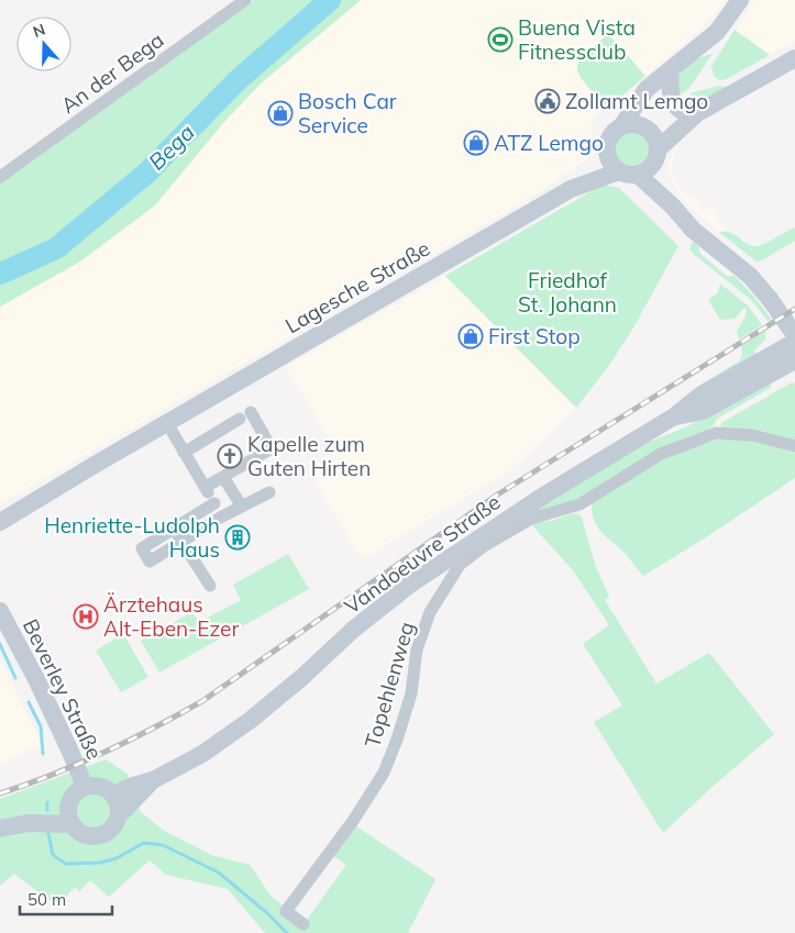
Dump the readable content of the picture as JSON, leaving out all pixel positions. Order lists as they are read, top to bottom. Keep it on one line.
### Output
{"streets":{"street":["An der Bega","Lagesche Straße","Vandoeuvre Straße","Topehlenweg","Beverley Straße"]},"crossings":[["Vandoeuvre Straße","Beverley Straße"]],"water":["Bega"],"parks":["Friedhof St. Johann"],"places":{"sports":["Buena Vista Fitnessclub"],"public building":["Zollamt Lemgo"],"shop":["Bosch Car Service","ATZ Lemgo","First Stop"],"church":["Kapelle zum Guten Hirten"],"building":["Henriette-Ludolph Haus"],"hospital":["Ärztehaus Alt-Eben-Ezer"]},"scale_bar":"50 m","north":"top"}
